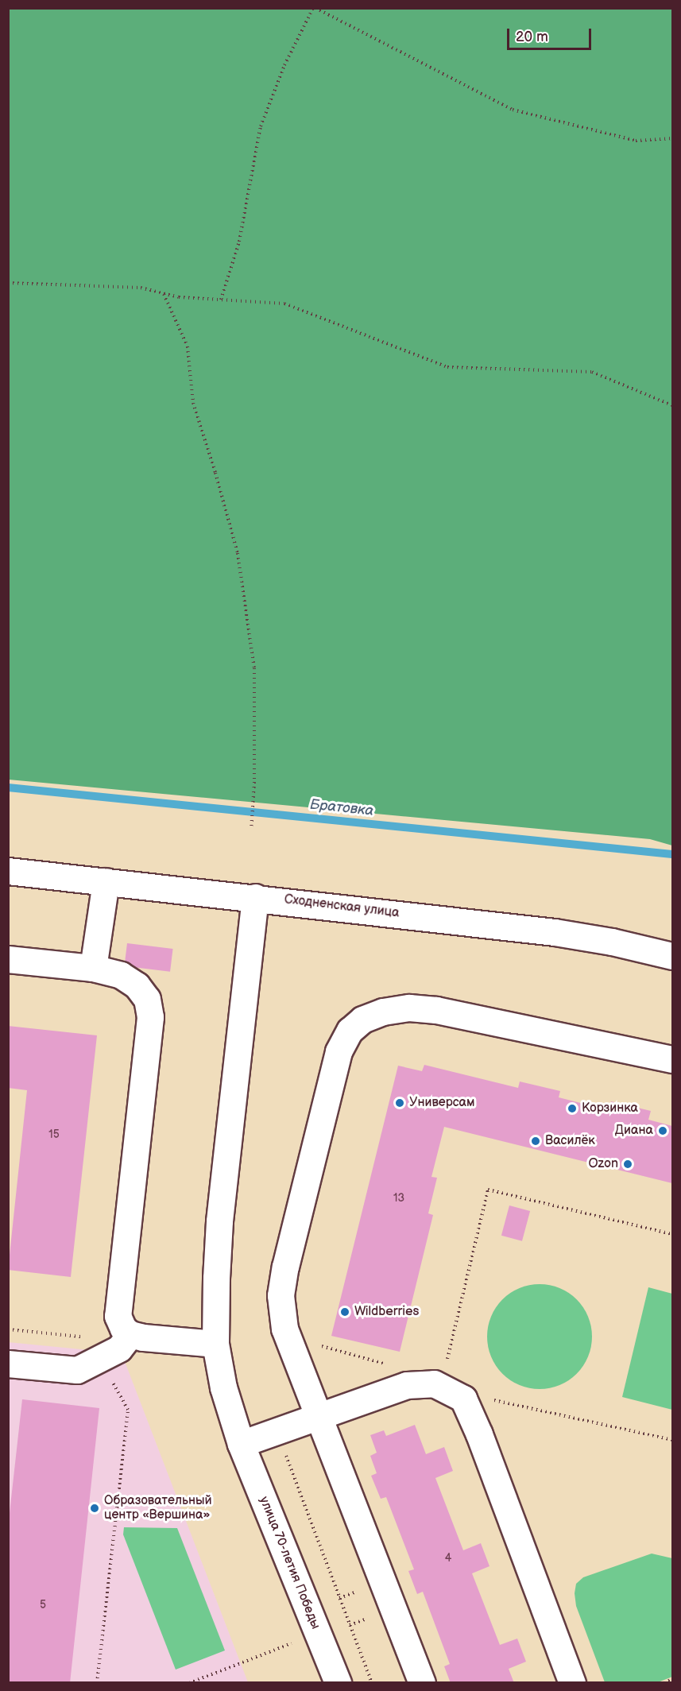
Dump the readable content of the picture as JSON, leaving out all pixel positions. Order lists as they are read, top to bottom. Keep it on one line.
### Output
{"streets":{"street":["Сходненская улица","улица 70-летия Победы"]},"crossings":[["Сходненская улица","улица 70-летия Победы"]],"water":["Братовка"],"places":["Универсам","Корзинка","Диана","Василёк","Ozon","Wildberries","Образовательный центр «Вершина»"],"house_numbers":["15","13","4","5"],"scale_bar":"20 m"}
